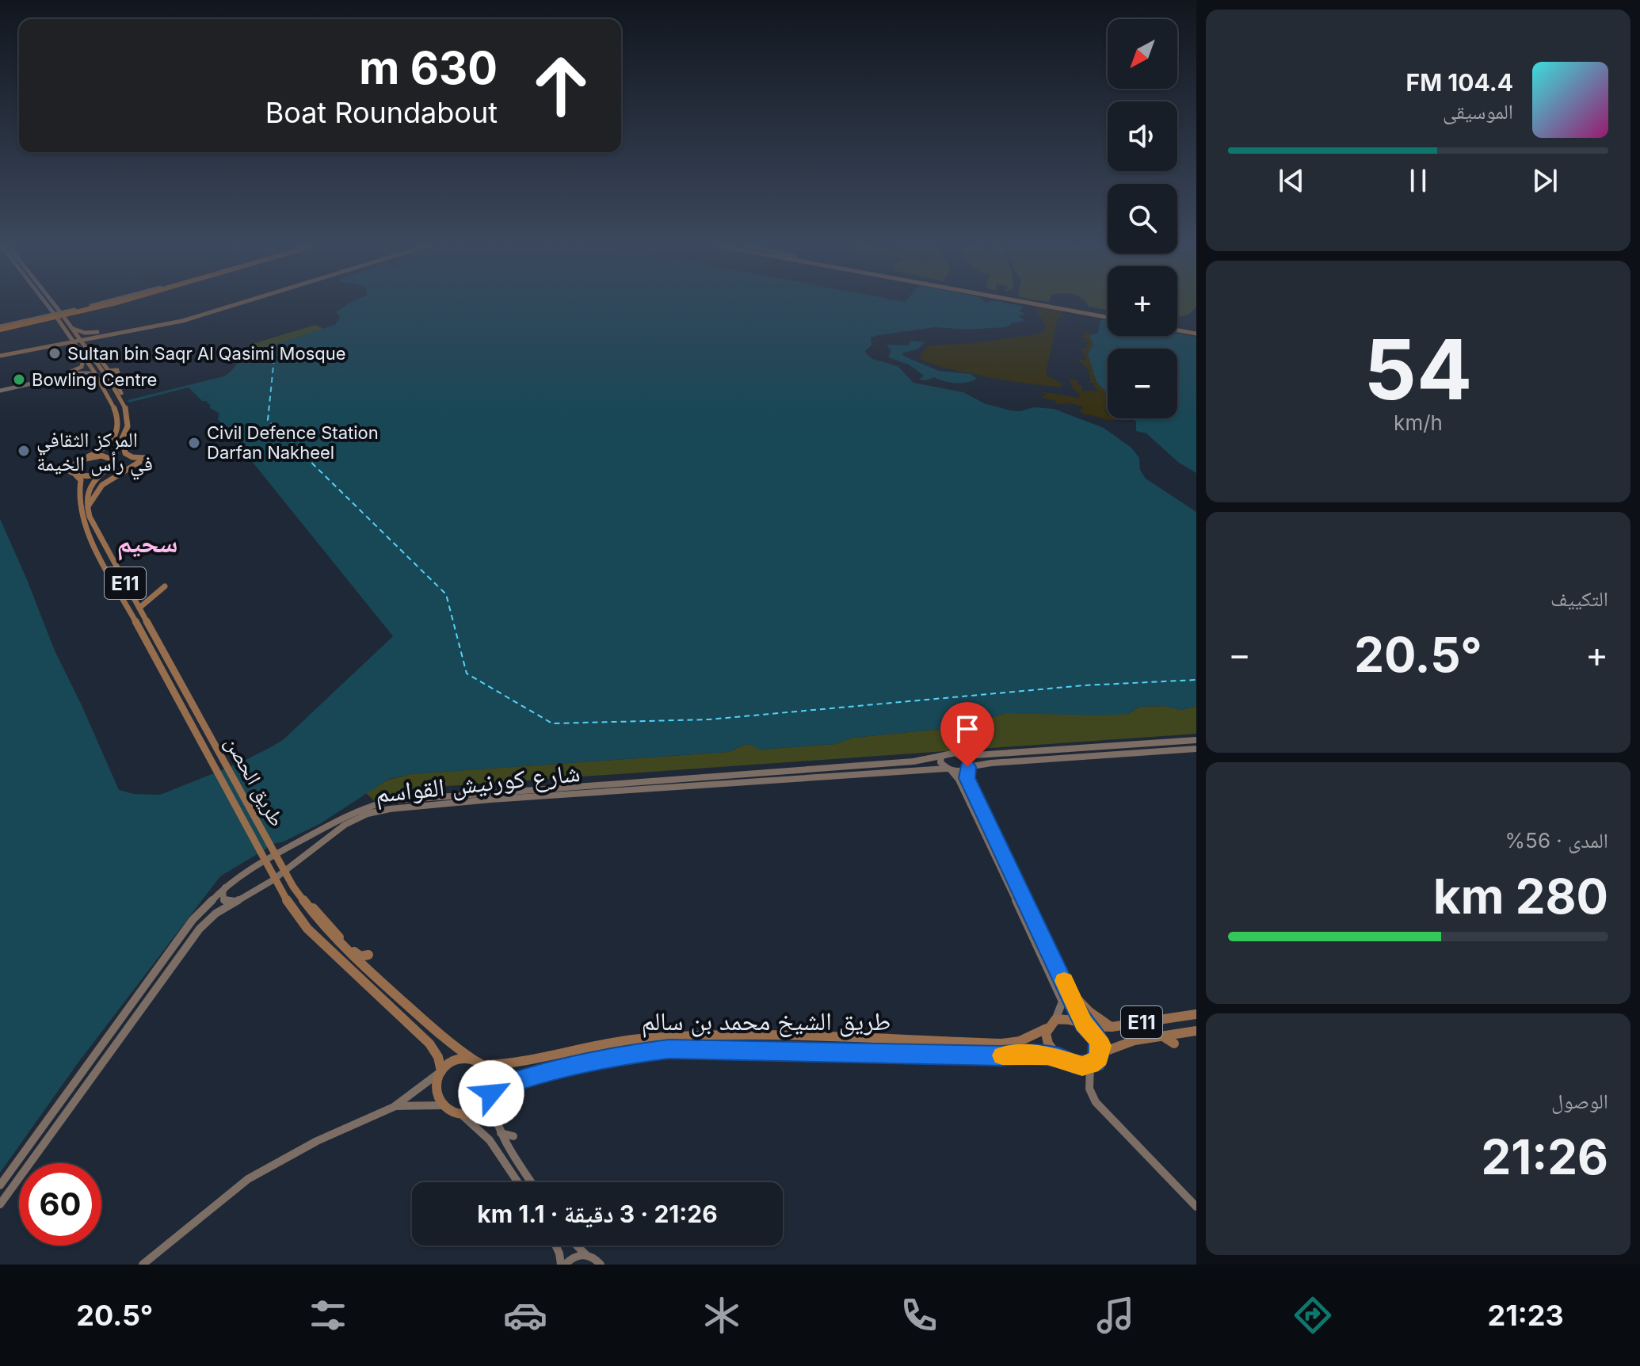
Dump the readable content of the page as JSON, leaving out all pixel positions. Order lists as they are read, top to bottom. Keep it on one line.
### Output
{"streets":{"main road":["E11","طريق الحصن","شارع كورنيش القواسم","طريق الشيخ محمد بن سالم"]},"crossings":[["E11","طريق الشيخ محمد بن سالم"],["طريق الحصن","طريق الشيخ محمد بن سالم"]],"districts":["سحيم"],"places":["Sultan bin Saqr Al Qasimi Mosque","Bowling Centre","Civil Defence Station Darfan Nakheel","المركز الثقافي في رأس الخيمة"],"north":"bottom left","page":{"map_buttons":["+","−"],"turn":["630 m","Boat Roundabout"],"song":["104.4 FM","الموسيقى"],"tile":[["54","km/h"],"التكييف",["المدى · 56%","280 km"],["الوصول","21:26"]],"heat":["−","20.5°","+"],"limit":"60","trip":"21:26 · 3 دقيقة · 1.1 km","tabs":["21:23","20.5°"]}}
